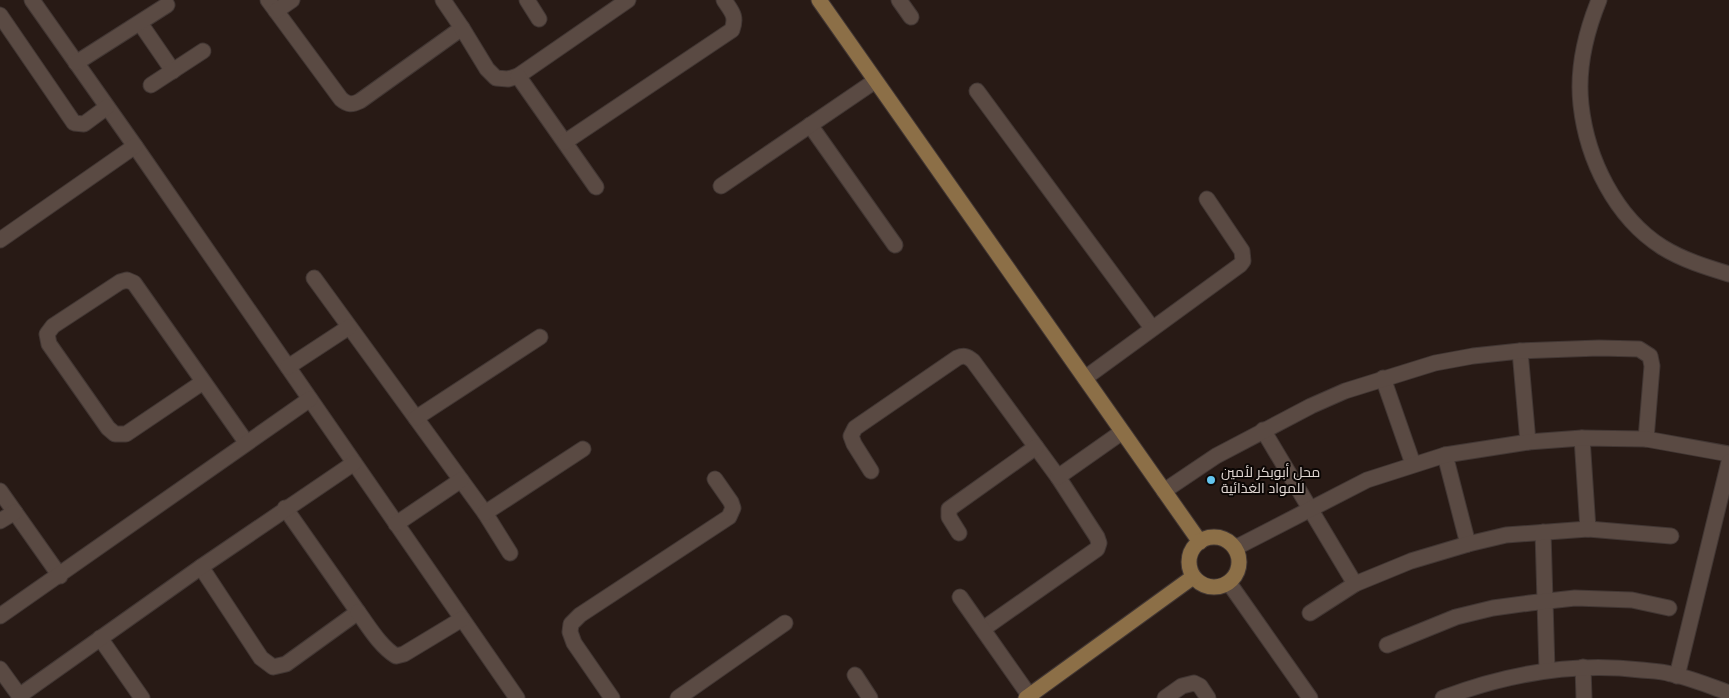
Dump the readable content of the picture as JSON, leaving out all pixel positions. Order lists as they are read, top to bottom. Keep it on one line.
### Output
{"places":["محل أبوبكر لأمين للمواد الغذائية"]}
